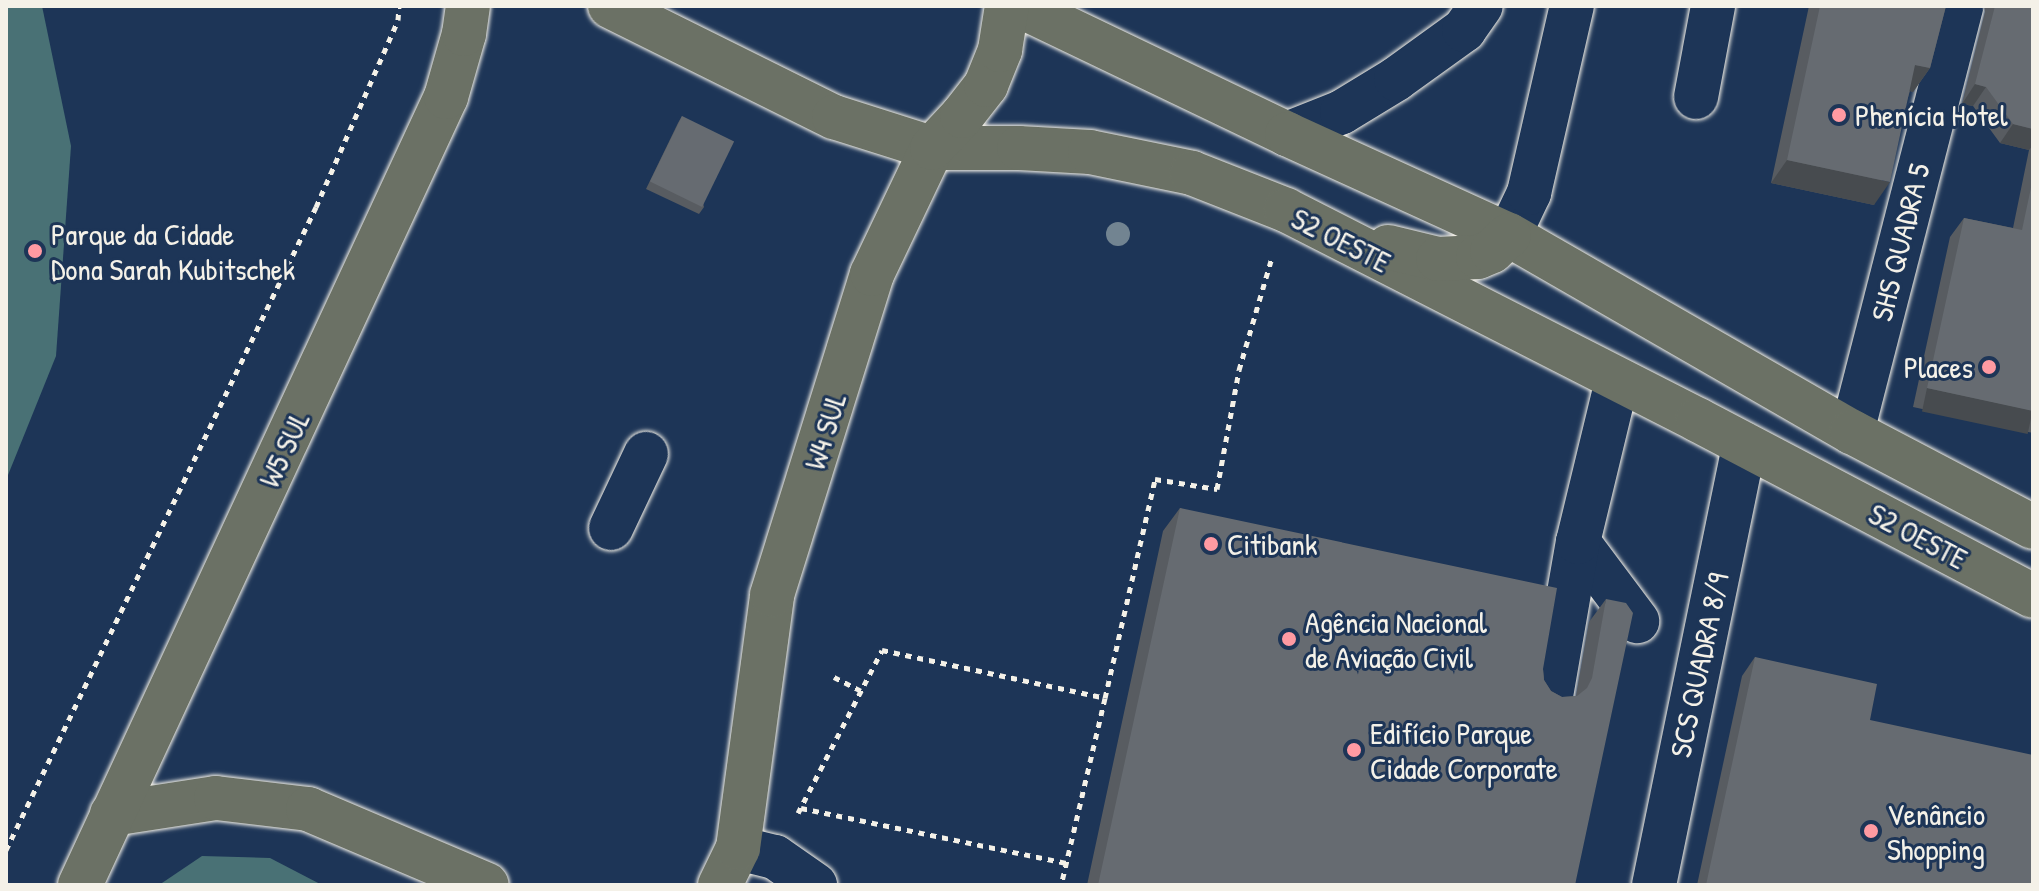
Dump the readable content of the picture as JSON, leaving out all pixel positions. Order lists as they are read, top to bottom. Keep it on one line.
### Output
{"streets":{"main road":["S2 OESTE","W4 SUL","W5 SUL"],"street":["SHS QUADRA 5","SCS QUADRA 8/9"]},"crossings":[["S2 OESTE","SHS QUADRA 5"],["S2 OESTE","W4 SUL"],["S2 OESTE","SCS QUADRA 8/9"]],"places":["Phenícia Hotel","Parque da Cidade Dona Sarah Kubitschek","Places","Citibank","Agência Nacional de Aviação Civil","Edifício Parque Cidade Corporate","Venâncio Shopping"]}
